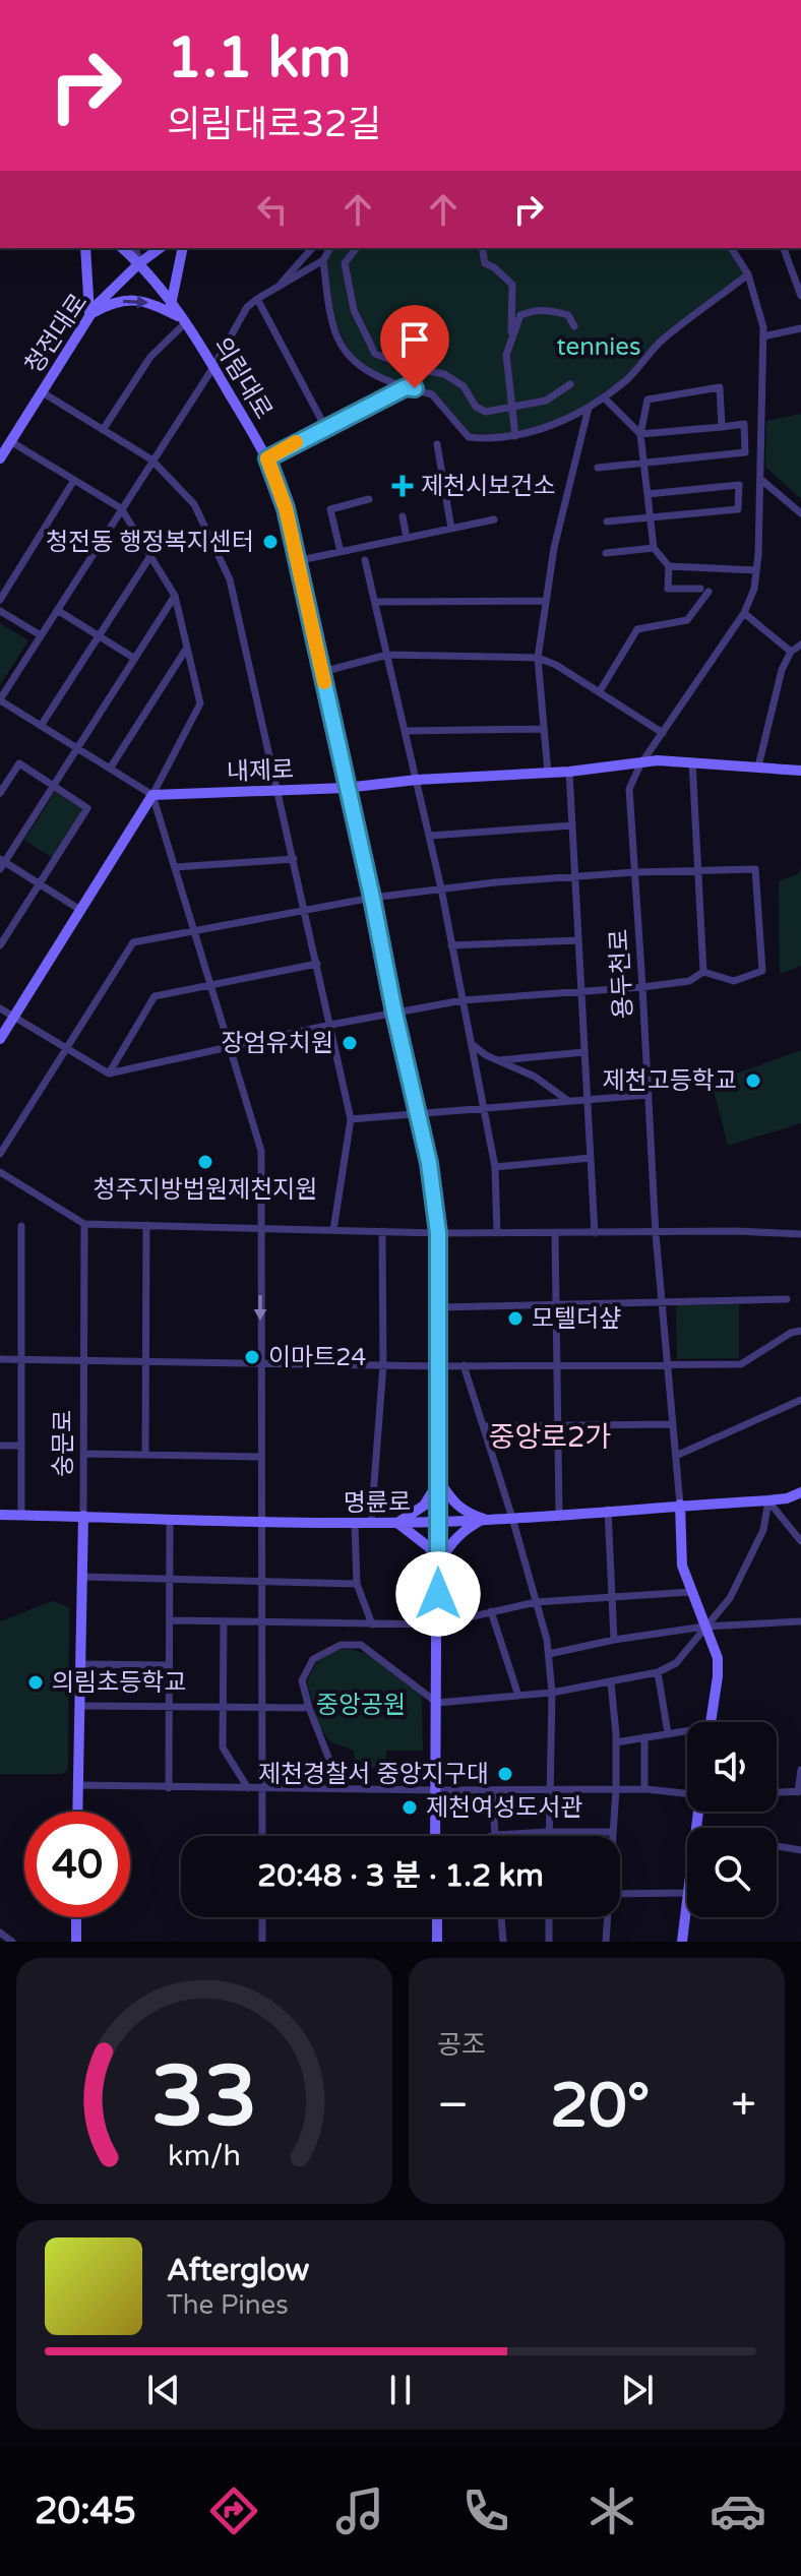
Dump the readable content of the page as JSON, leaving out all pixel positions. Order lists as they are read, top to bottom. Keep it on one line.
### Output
{"streets":{"street":["청전대로","의림대로","내제로","용두천로","숭문로","명륜로"]},"crossings":[["청전대로","의림대로"],["의림대로","내제로"],["의림대로","명륜로"],["내제로","용두천로"],["용두천로","명륜로"],["숭문로","명륜로"]],"districts":["중앙로2가"],"parks":["tennies","중앙공원"],"places":{"health":["제천시보건소"],"other":["청전동 행정복지센터","장엄유치원","제천고등학교","청주지방법원제천지원","모텔더샾","이마트24","의림초등학교","제천경찰서 중앙지구대","제천여성도서관"]},"page":{"turn":["1.1 km","의림대로32길"],"limit":"40","trip":"20:48 · 3 분 · 1.2 km","tile":"공조","heat":["−","20°","+"],"song":["Afterglow","The Pines"],"tabs":"20:45","gauge":["33","km/h"]}}
